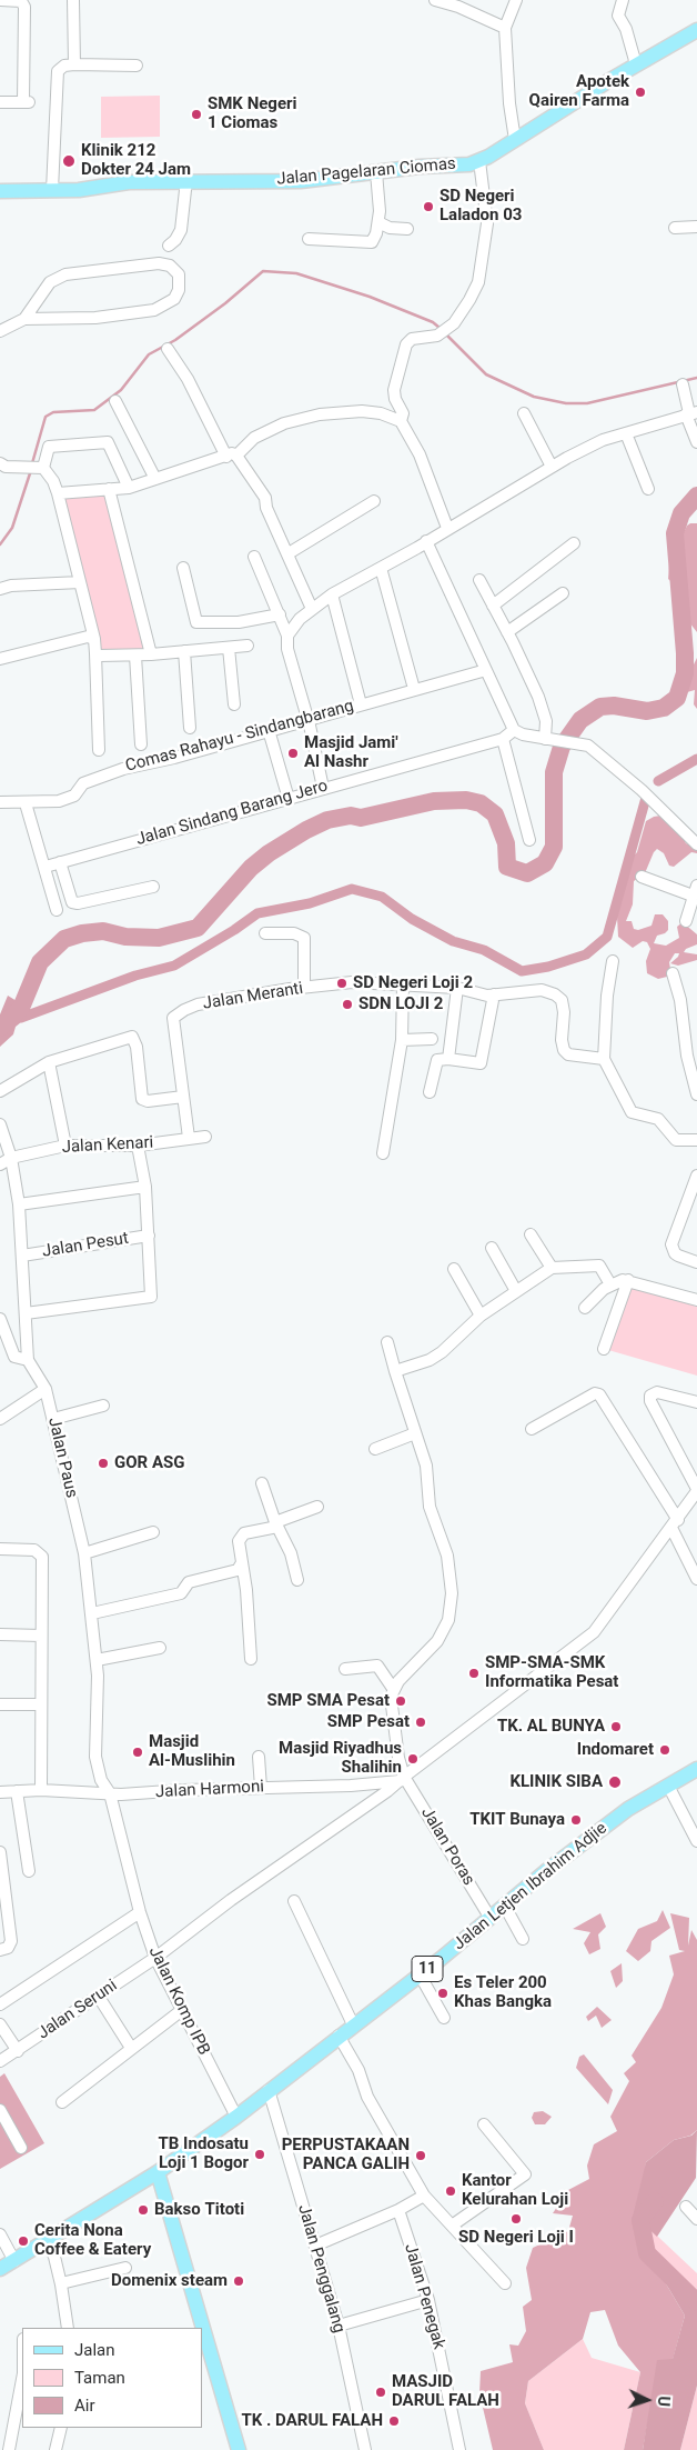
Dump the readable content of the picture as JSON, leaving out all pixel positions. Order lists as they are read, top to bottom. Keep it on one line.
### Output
{"streets":{"main road":["Jalan Pagelaran Ciomas","Jalan Letjen Ibrahim Adjie","11"],"street":["Comas Rahayu - Sindangbarang","Jalan Sindang Barang Jero","Jalan Meranti","Jalan Kenari","Jalan Pesut","Jalan Paus","Jalan Harmoni","Jalan Poras","Jalan Komp IPB","Jalan Seruni","Jalan Penggalang","Jalan Penegak"]},"crossings":[["Jalan Meranti","Jalan Kenari"],["Jalan Kenari","Jalan Paus"],["Jalan Pesut","Jalan Paus"],["Jalan Paus","Jalan Harmoni"],["Jalan Paus","Jalan Komp IPB"],["Jalan Harmoni","Jalan Poras"],["Jalan Harmoni","Jalan Komp IPB"],["Jalan Harmoni","Jalan Seruni"],["Jalan Poras","Jalan Letjen Ibrahim Adjie"],["Jalan Poras","Jalan Seruni"],["Jalan Letjen Ibrahim Adjie","11"],["Jalan Letjen Ibrahim Adjie","Jalan Komp IPB"],["Jalan Letjen Ibrahim Adjie","Jalan Penggalang"],["Jalan Komp IPB","Jalan Seruni"]],"places":["Apotek Qairen Farma","SMK Negeri 1 Ciomas","Klinik 212 Dokter 24 Jam","SD Negeri Laladon 03","Masjid Jami' Al Nashr","SD Negeri Loji 2","SDN LOJI 2","GOR ASG","SMP-SMA-SMK Informatika Pesat","SMP SMA Pesat","SMP Pesat","TK. AL BUNYA","Indomaret","Masjid Al-Muslihin","Masjid Riyadhus Shalihin","KLINIK SIBA","TKIT Bunaya","Es Teler 200 Khas Bangka","TB Indosatu Loji 1 Bogor","PERPUSTAKAAN PANCA GALIH","Kantor Kelurahan Loji","Bakso Titoti","SD Negeri Loji I","Cerita Nona Coffee & Eatery","Domenix steam","MASJID DARUL FALAH","TK . DARUL FALAH"],"legend":["Jalan","Taman","Air"],"north":"right"}
